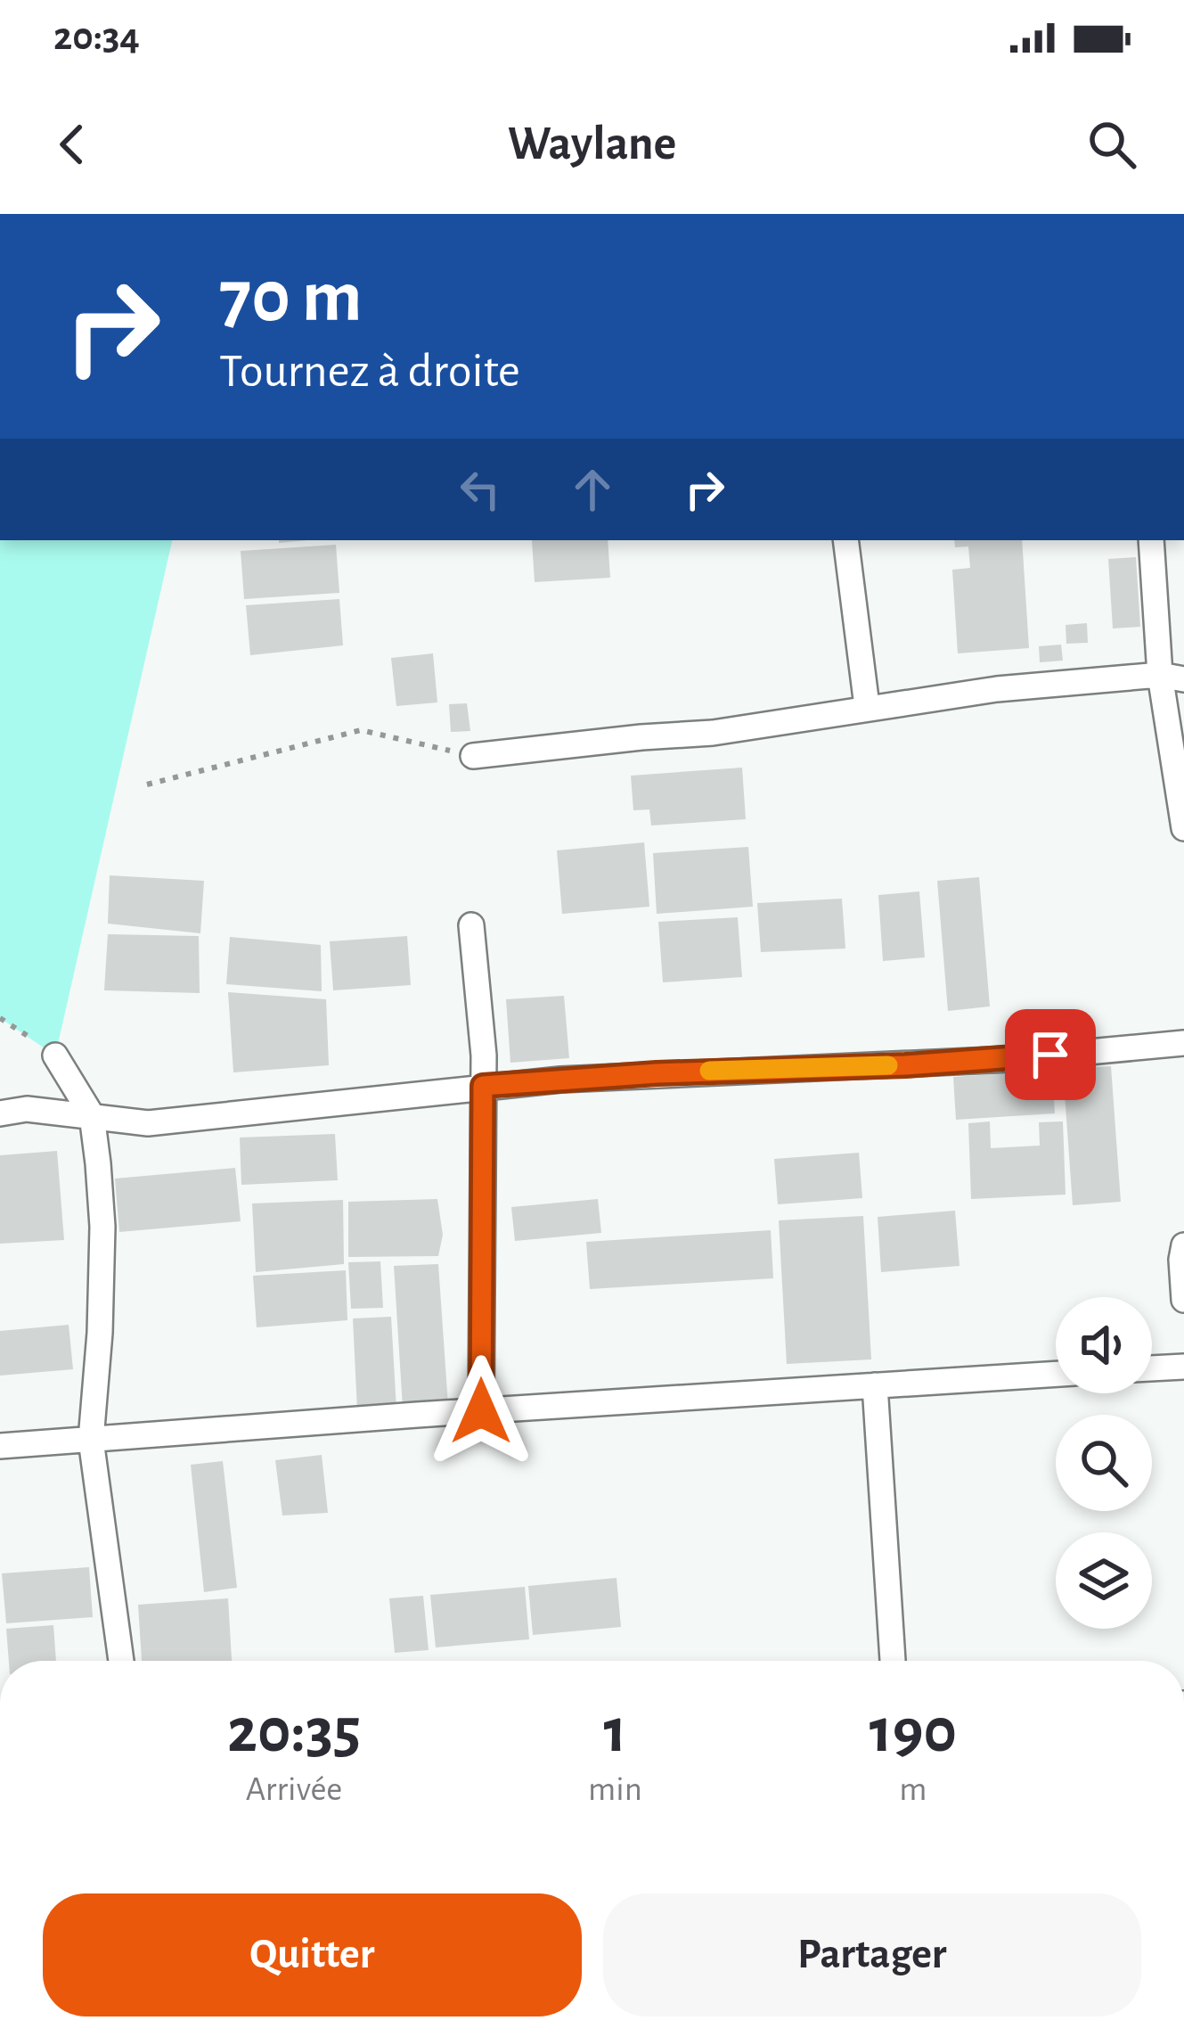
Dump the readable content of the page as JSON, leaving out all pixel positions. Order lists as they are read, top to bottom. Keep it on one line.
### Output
{"page":{"status":"20:34","header":"Waylane","turn":["70 m","Tournez à droite"],"eta":["20:35","Arrivée","1","min","190","m"],"buttons":["Quitter","Partager"]}}
